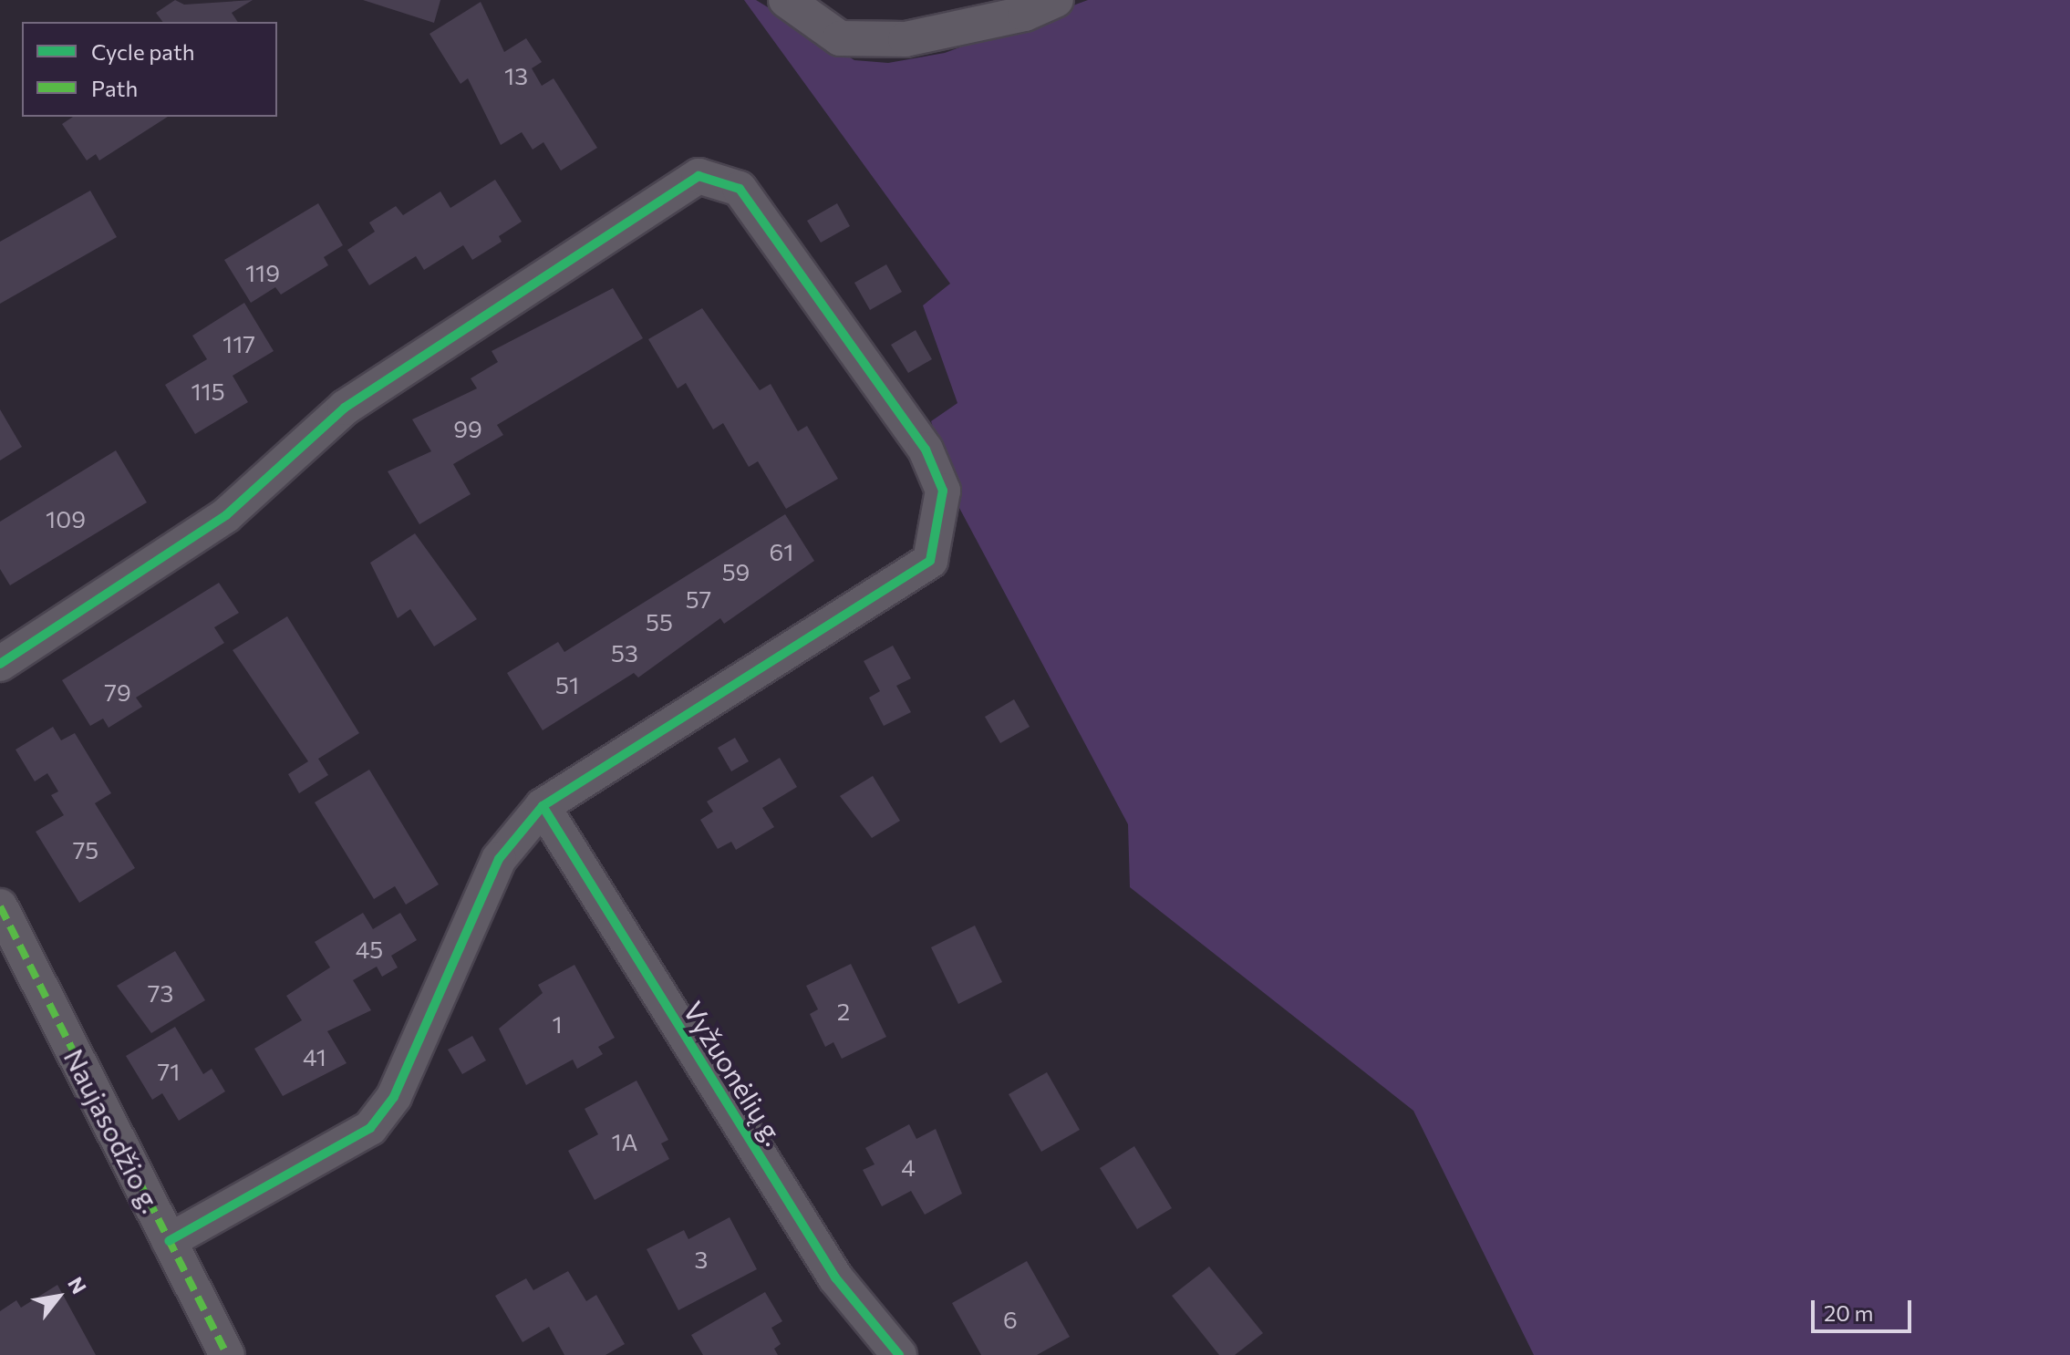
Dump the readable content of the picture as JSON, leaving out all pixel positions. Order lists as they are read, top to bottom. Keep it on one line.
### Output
{"streets":{"street":["Vyžuonėlių g.","Naujasodžio g."]},"house_numbers":["13","119","117","115","99","109","61","59","57","55","53","51","79","75","45","73","2","1","41","71","1A","4","3","6"],"legend":["Cycle path","Path"],"scale_bar":"20 m","north":"top right"}
